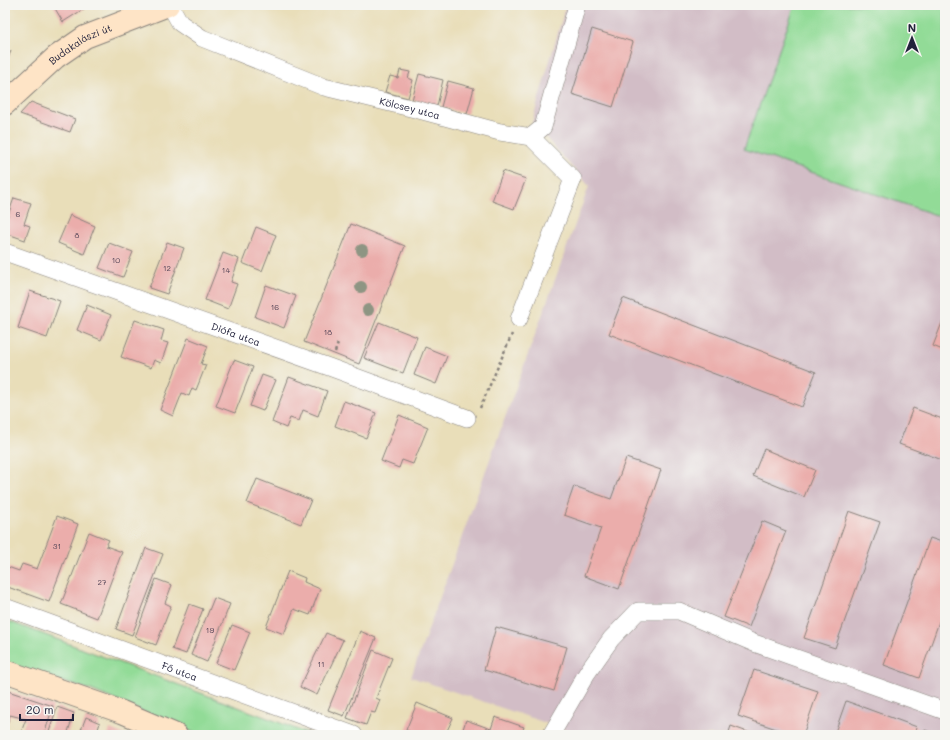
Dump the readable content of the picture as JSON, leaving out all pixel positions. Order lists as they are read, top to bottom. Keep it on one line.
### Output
{"streets":{"street":["Budakalászi út","Kölcsey utca","Diófa utca","Fő utca"]},"crossings":[["Budakalászi út","Kölcsey utca"]],"house_numbers":["6","8","10","12","14","16","18","31","27","19","11"],"scale_bar":"20 m","north":"top"}
